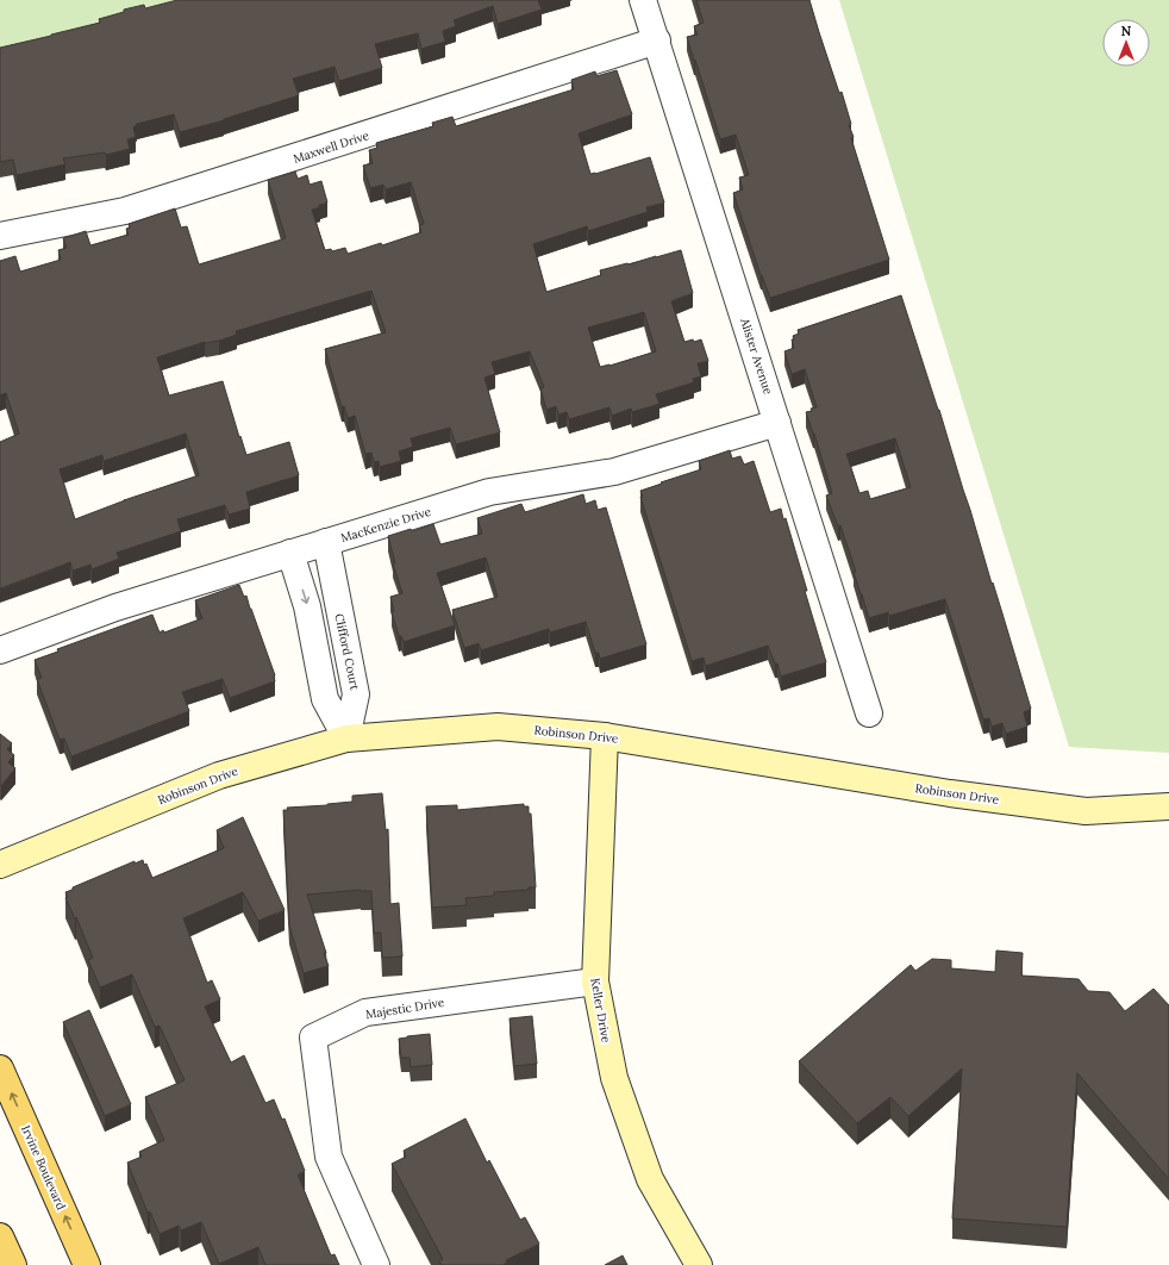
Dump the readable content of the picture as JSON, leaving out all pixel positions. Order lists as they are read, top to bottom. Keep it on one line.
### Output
{"streets":{"main road":["Irvine Boulevard"],"street":["Maxwell Drive","Alister Avenue","MacKenzie Drive","Clifford Court","Robinson Drive","Majestic Drive","Keller Drive"]},"crossings":[["Maxwell Drive","Alister Avenue"],["Alister Avenue","MacKenzie Drive"],["MacKenzie Drive","Clifford Court"],["Clifford Court","Robinson Drive"],["Robinson Drive","Keller Drive"],["Majestic Drive","Keller Drive"]],"one_way":["Irvine Boulevard"],"north":"top"}
